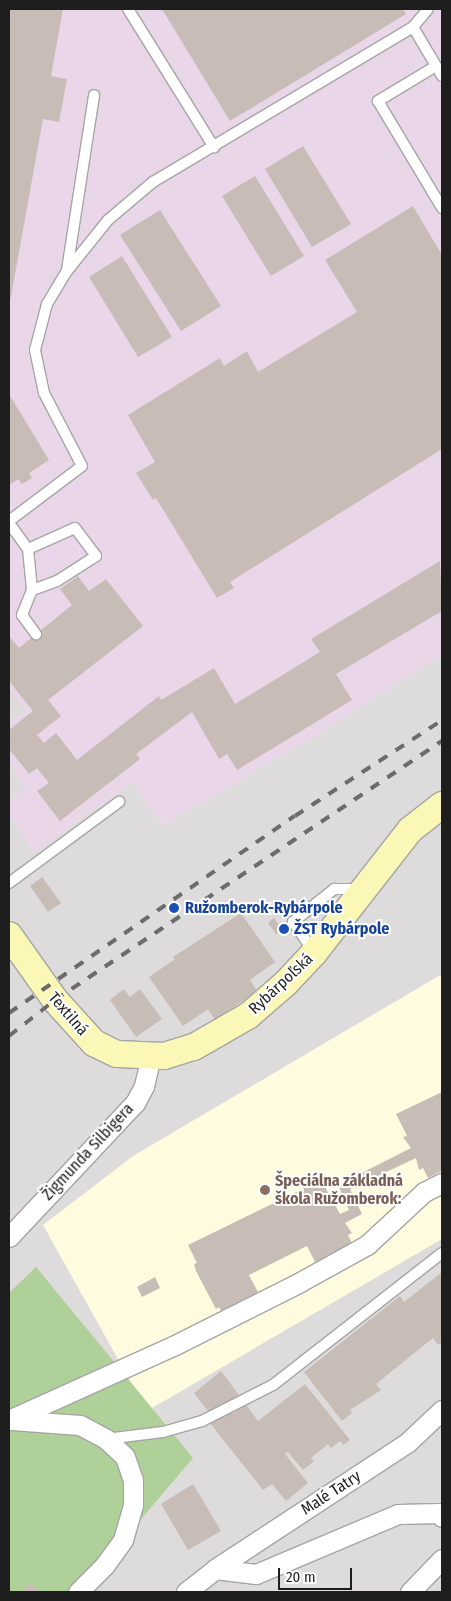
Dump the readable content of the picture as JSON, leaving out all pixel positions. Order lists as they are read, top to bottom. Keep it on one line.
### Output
{"streets":{"street":["Rybárpoľská","Textilná","Žigmunda Silbigera","Malé Tatry"]},"crossings":[["Rybárpoľská","Textilná"],["Rybárpoľská","Žigmunda Silbigera"],["Textilná","Žigmunda Silbigera"]],"places":["Ružomberok-Rybárpole","ŽST Rybárpole","Špeciálna základná škola Ružomberok:"],"scale_bar":"20 m"}
